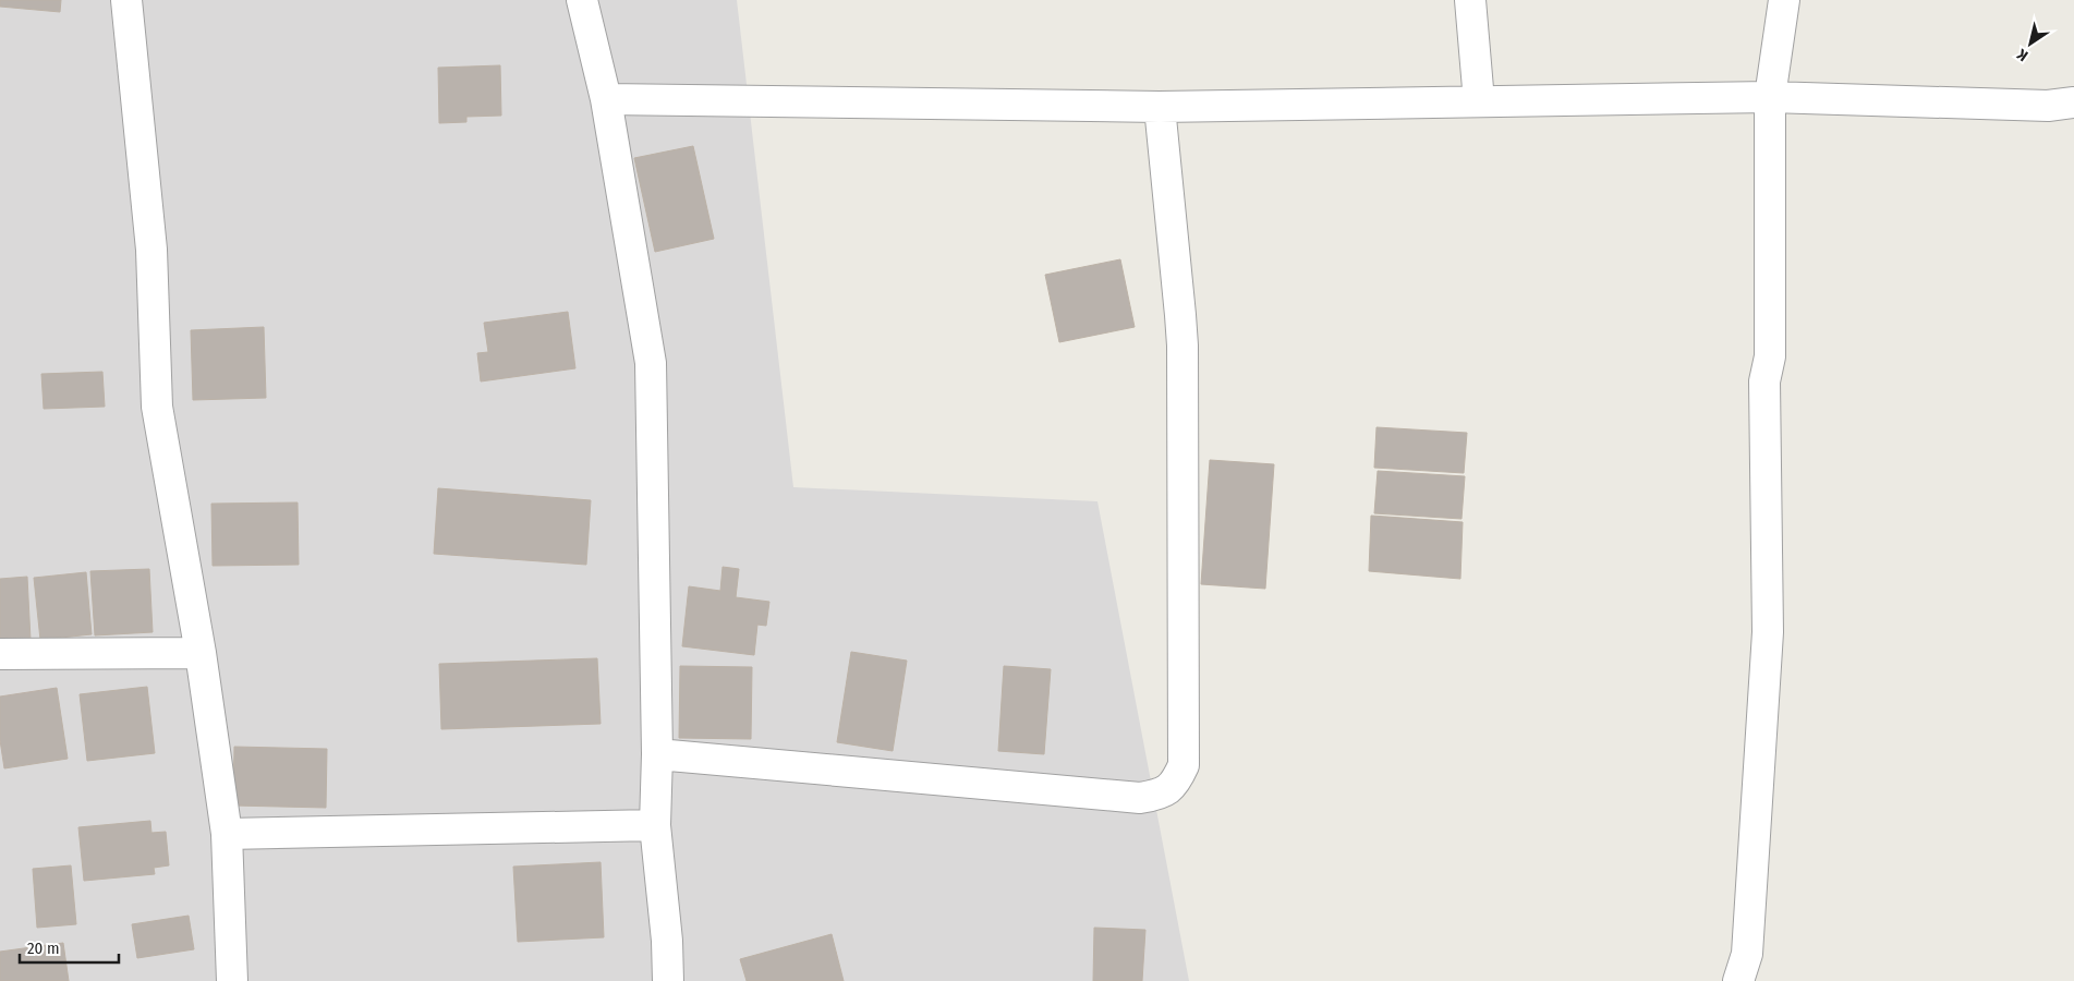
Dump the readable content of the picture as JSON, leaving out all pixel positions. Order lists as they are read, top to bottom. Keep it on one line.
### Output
{"scale_bar":"20 m","north":"bottom left"}
